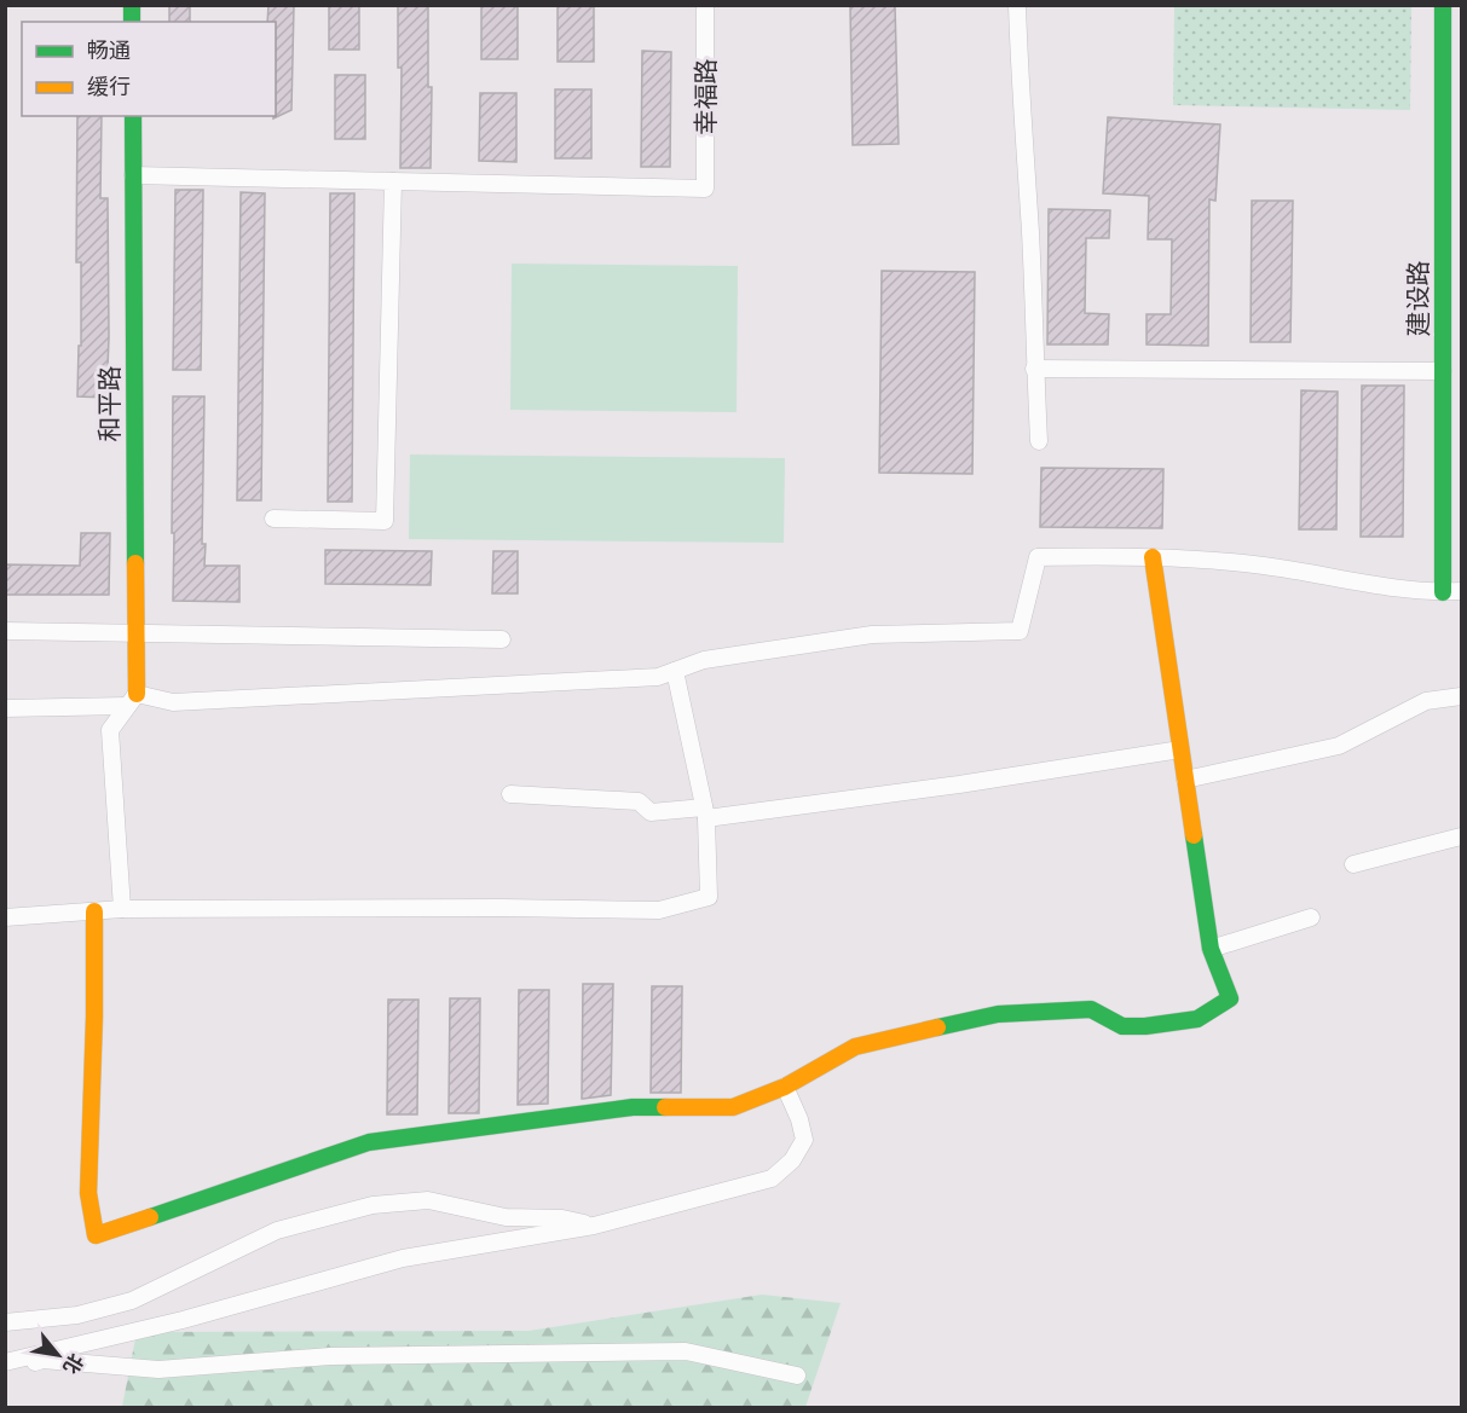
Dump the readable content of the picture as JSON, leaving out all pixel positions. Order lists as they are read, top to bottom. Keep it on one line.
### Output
{"streets":{"street":["幸福路","建设路","和平路"]},"legend":["畅通","缓行"],"north":"bottom right"}
